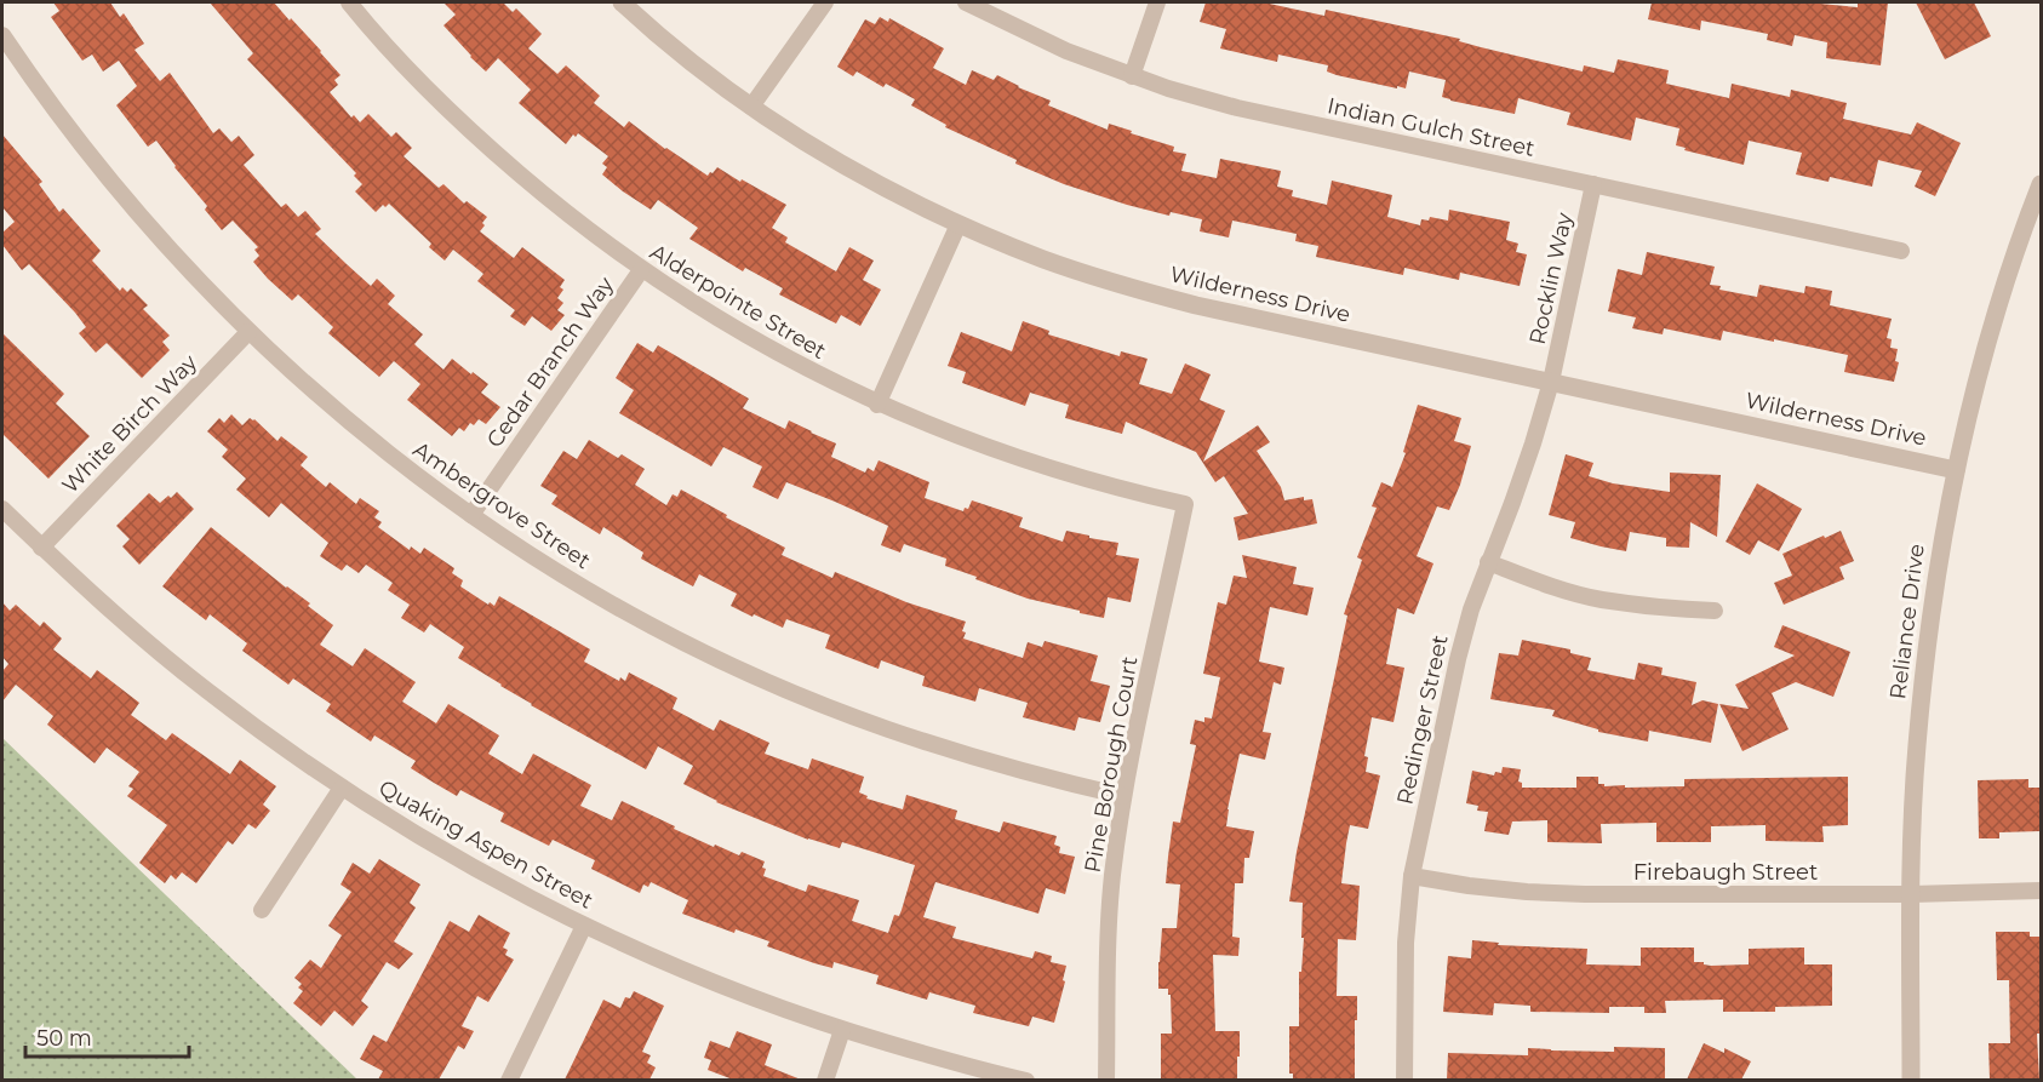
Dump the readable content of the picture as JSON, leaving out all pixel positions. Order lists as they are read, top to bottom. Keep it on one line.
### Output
{"streets":{"street":["Indian Gulch Street","Rocklin Way","Wilderness Drive","Alderpointe Street","Cedar Branch Way","White Birch Way","Ambergrove Street","Reliance Drive","Redinger Street","Pine Borough Court","Quaking Aspen Street","Firebaugh Street"]},"crossings":[["Indian Gulch Street","Rocklin Way"],["Rocklin Way","Wilderness Drive"],["Rocklin Way","Redinger Street"],["Wilderness Drive","Reliance Drive"],["Wilderness Drive","Redinger Street"],["Alderpointe Street","Cedar Branch Way"],["Alderpointe Street","Pine Borough Court"],["Cedar Branch Way","Ambergrove Street"],["White Birch Way","Ambergrove Street"],["White Birch Way","Quaking Aspen Street"],["Ambergrove Street","Pine Borough Court"],["Reliance Drive","Firebaugh Street"],["Redinger Street","Firebaugh Street"]],"scale_bar":"50 m"}
